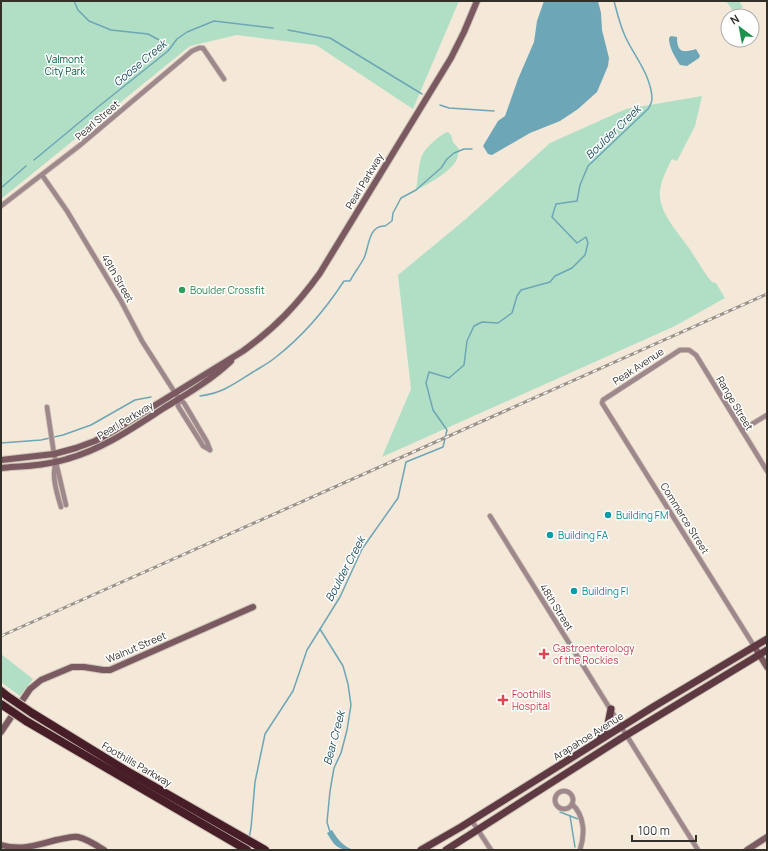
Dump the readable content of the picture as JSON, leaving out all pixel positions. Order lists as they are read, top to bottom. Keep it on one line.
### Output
{"streets":{"highway":["Foothills Parkway"],"main road":["Pearl Parkway","Walnut Street","Arapahoe Avenue"],"street":["Pearl Street","49th Street","Peak Avenue","Range Street","Commerce Street","48th Street"]},"crossings":[["Pearl Street","49th Street"],["Pearl Parkway","49th Street"],["Peak Avenue","Range Street"],["Peak Avenue","Commerce Street"],["Commerce Street","Arapahoe Avenue"],["48th Street","Arapahoe Avenue"]],"water":["Goose Creek","Boulder Creek","Bear Creek"],"parks":["Valmont City Park"],"places":{"other":["Boulder Crossfit","Building FM","Building FA","Building FI"],"health":["Gastroenterology of the Rockies","Foothills Hospital"]},"scale_bar":"100 m","north":"top left"}
